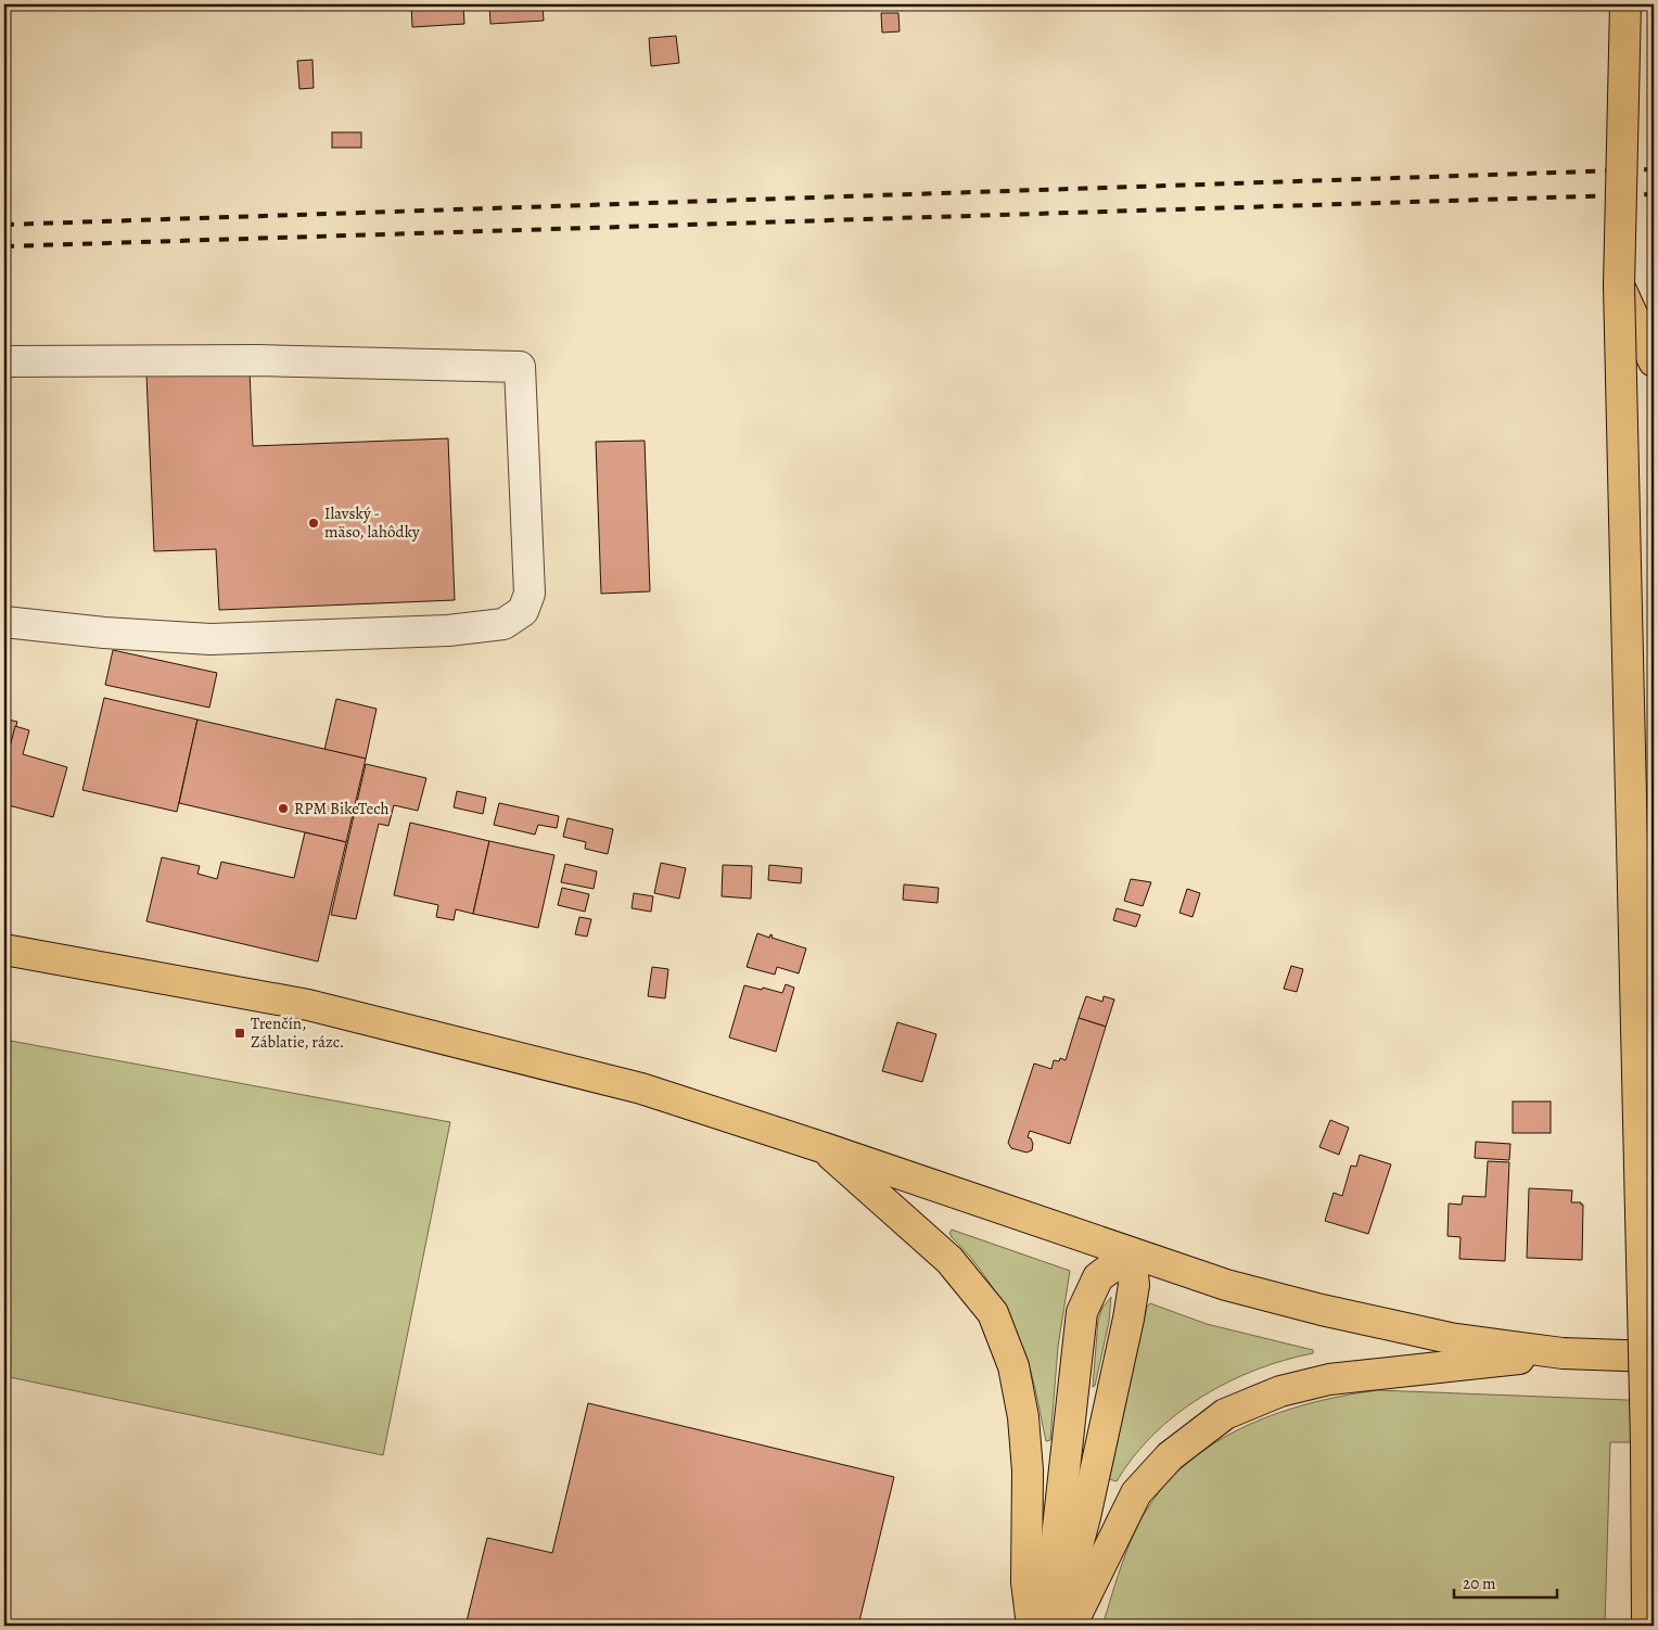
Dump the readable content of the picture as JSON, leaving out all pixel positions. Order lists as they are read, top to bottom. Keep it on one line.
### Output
{"places":{"other":["Ilavský - mäso, lahôdky","RPM BikeTech"],"transit":["Trenčín, Záblatie, rázc."]},"scale_bar":"20 m"}
